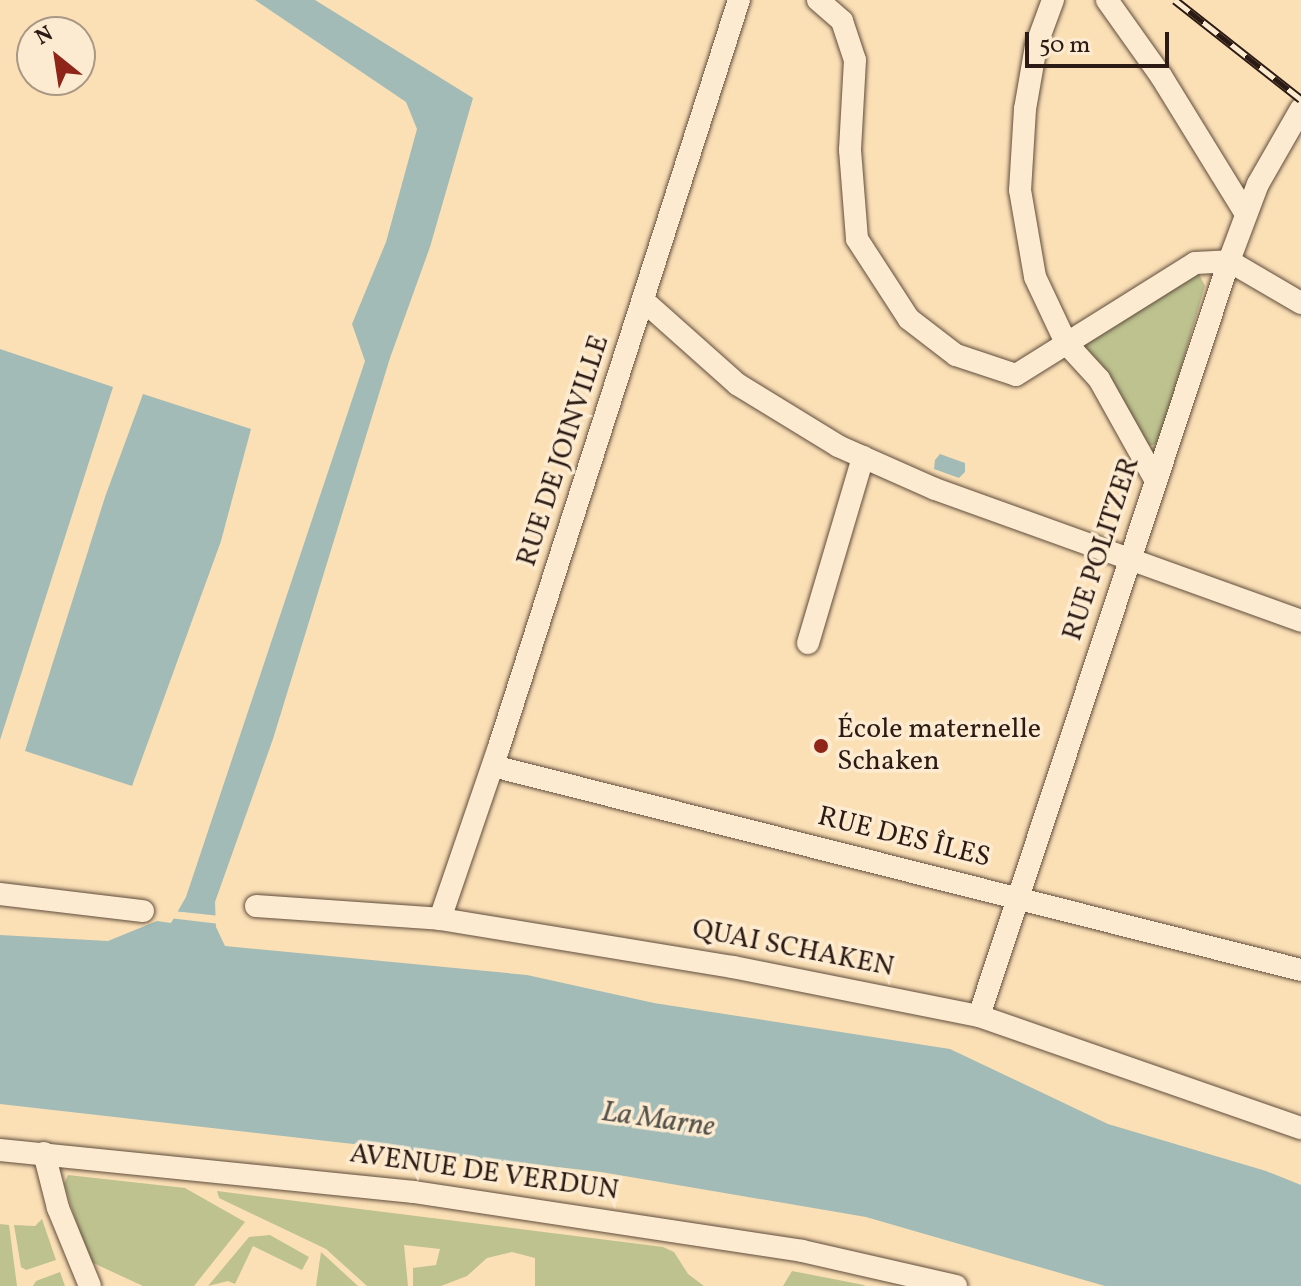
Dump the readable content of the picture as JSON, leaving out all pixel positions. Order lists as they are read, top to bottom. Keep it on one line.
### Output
{"streets":{"street":["RUE DE JOINVILLE","RUE POLITZER","RUE DES ÎLES","QUAI SCHAKEN","AVENUE DE VERDUN"]},"crossings":[["RUE DE JOINVILLE","RUE DES ÎLES"],["RUE DE JOINVILLE","QUAI SCHAKEN"],["RUE POLITZER","RUE DES ÎLES"],["RUE POLITZER","QUAI SCHAKEN"]],"water":["La Marne"],"places":["École maternelle Schaken"],"scale_bar":"50 m","north":"top left"}
